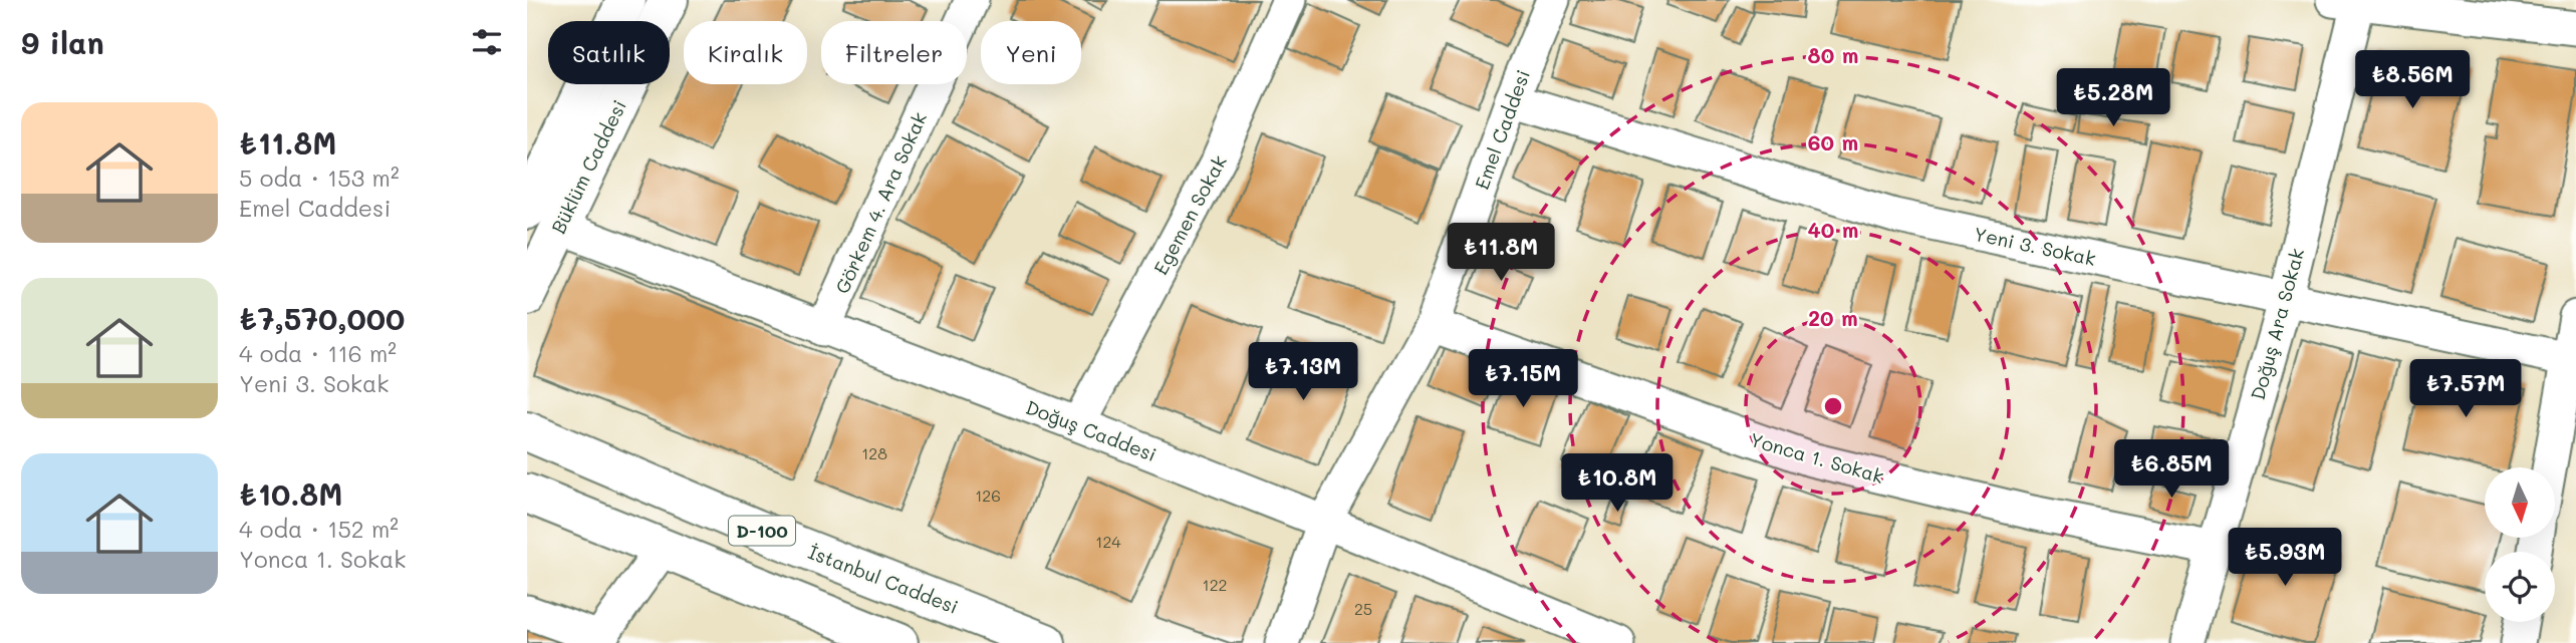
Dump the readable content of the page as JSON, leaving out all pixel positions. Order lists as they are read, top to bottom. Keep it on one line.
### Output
{"streets":{"main road":["Büklüm Caddesi","D-100","İstanbul Caddesi"],"street":["Emel Caddesi","Görkem 4. Ara Sokak","Egemen Sokak","Yeni 3. Sokak","Doğuş Ara Sokak","Doğuş Caddesi","Yonca 1. Sokak"]},"crossings":[["Emel Caddesi","Yeni 3. Sokak"],["Emel Caddesi","Doğuş Caddesi"],["Emel Caddesi","Yonca 1. Sokak"],["Büklüm Caddesi","Doğuş Caddesi"],["Görkem 4. Ara Sokak","Doğuş Caddesi"],["Egemen Sokak","Doğuş Caddesi"],["Yeni 3. Sokak","Doğuş Ara Sokak"],["Doğuş Ara Sokak","Yonca 1. Sokak"]],"house_numbers":["128","126","124","122","25"],"north":"bottom","page":{"heading":"9 ilan","chip":["Satılık","Kiralık","Filtreler","Yeni"],"price":["₺8.56M","₺5.28M","₺11.8M","₺7.13M","₺7.15M","₺7.57M","₺6.85M","₺10.8M","₺5.93M"],"list":[{"name":"₺11.8M","note":"5 oda · 153 m² · Emel Caddesi"},{"name":"₺7,570,000","note":"4 oda · 116 m² · Yeni 3. Sokak"},{"name":"₺10.8M","note":"4 oda · 152 m² · Yonca 1. Sokak"}]},"rings":["80 m","60 m","40 m","20 m"]}
